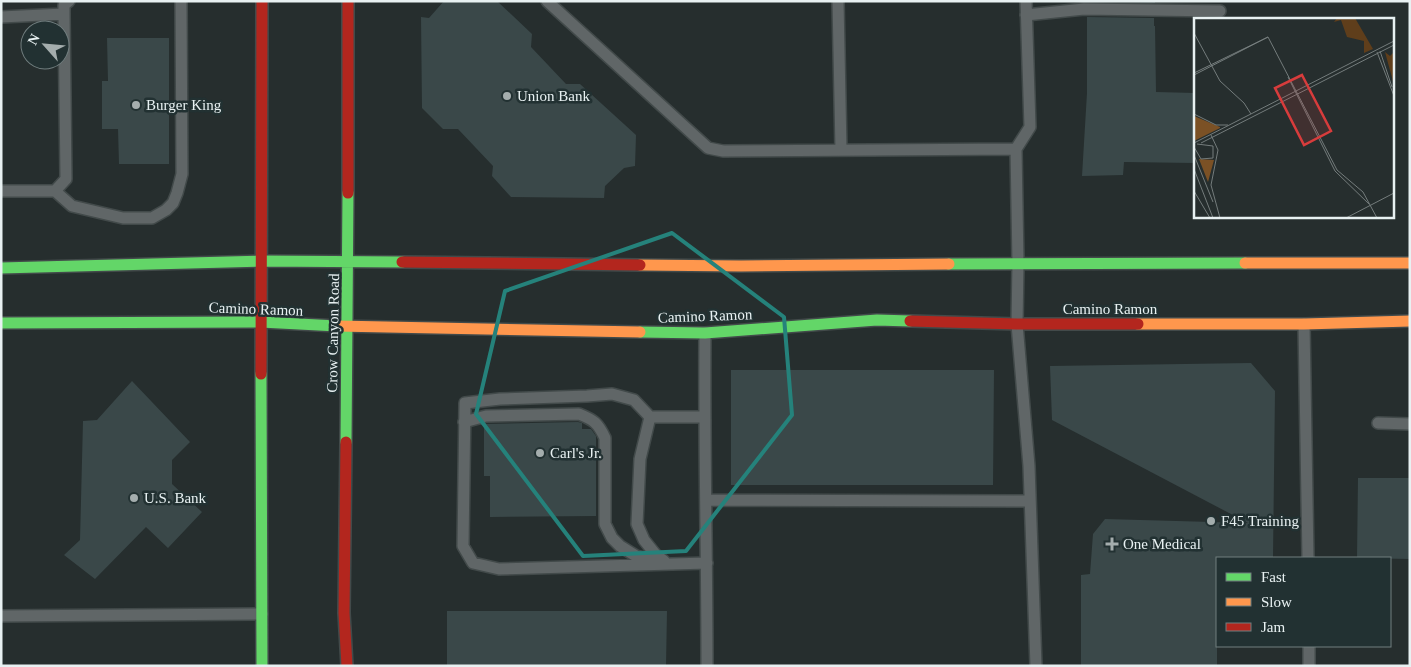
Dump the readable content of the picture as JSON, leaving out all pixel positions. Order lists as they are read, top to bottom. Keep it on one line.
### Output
{"streets":{"street":["Camino Ramon","Crow Canyon Road"]},"crossings":[["Camino Ramon","Crow Canyon Road"]],"places":{"other":["Union Bank","Burger King","Carl's Jr.","U.S. Bank","F45 Training"],"health":["One Medical"]},"legend":["Fast","Slow","Jam"],"north":"top left"}
